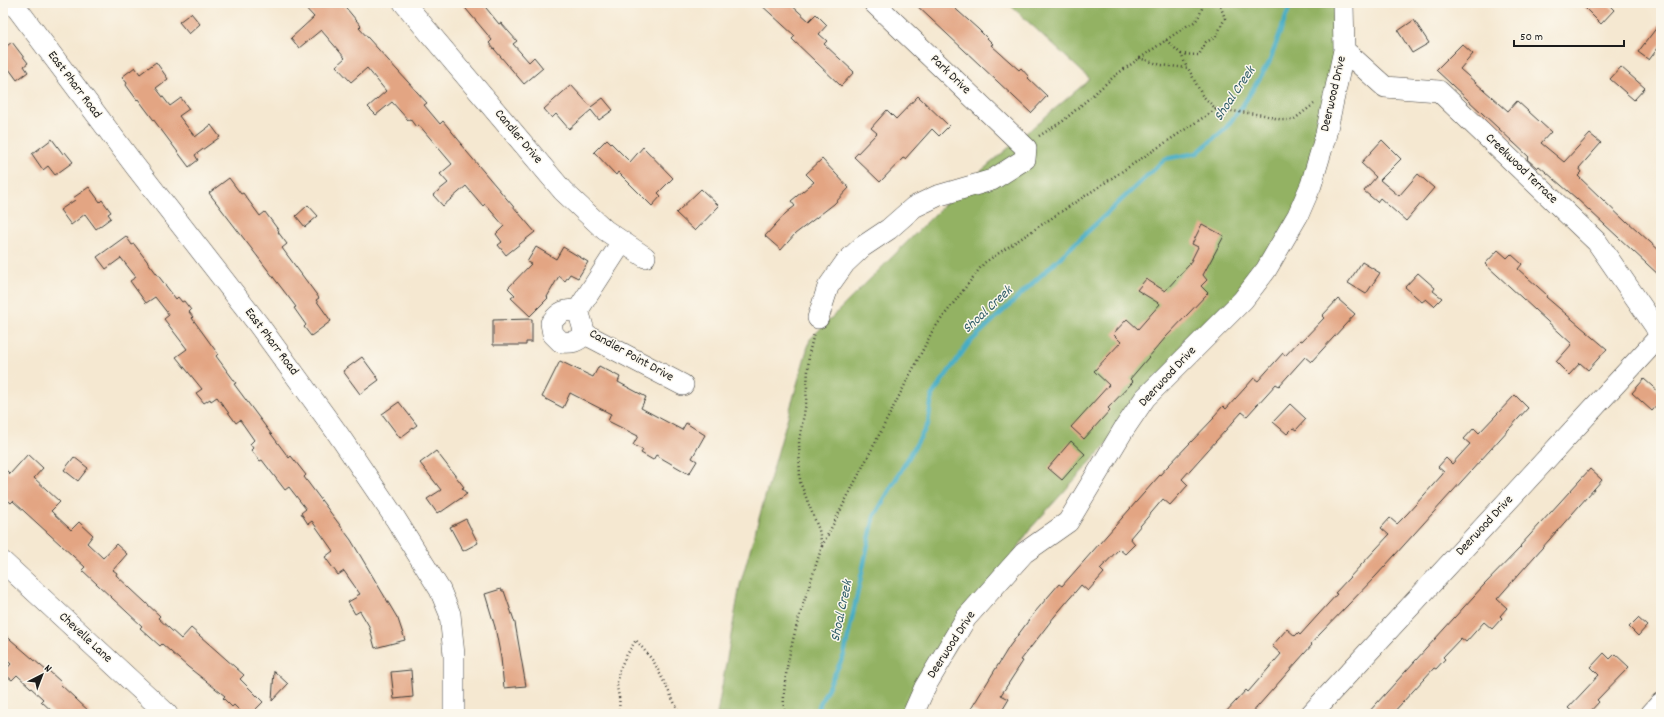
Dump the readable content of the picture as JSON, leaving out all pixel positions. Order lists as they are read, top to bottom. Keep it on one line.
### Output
{"streets":{"street":["Park Drive","East Pharr Road","Deerwood Drive","Candler Drive","Creekwood Terrace","Candler Point Drive","Chevelle Lane"]},"crossings":[["Deerwood Drive","Creekwood Terrace"]],"water":["Shoal Creek"],"scale_bar":"50 m","north":"top right"}
